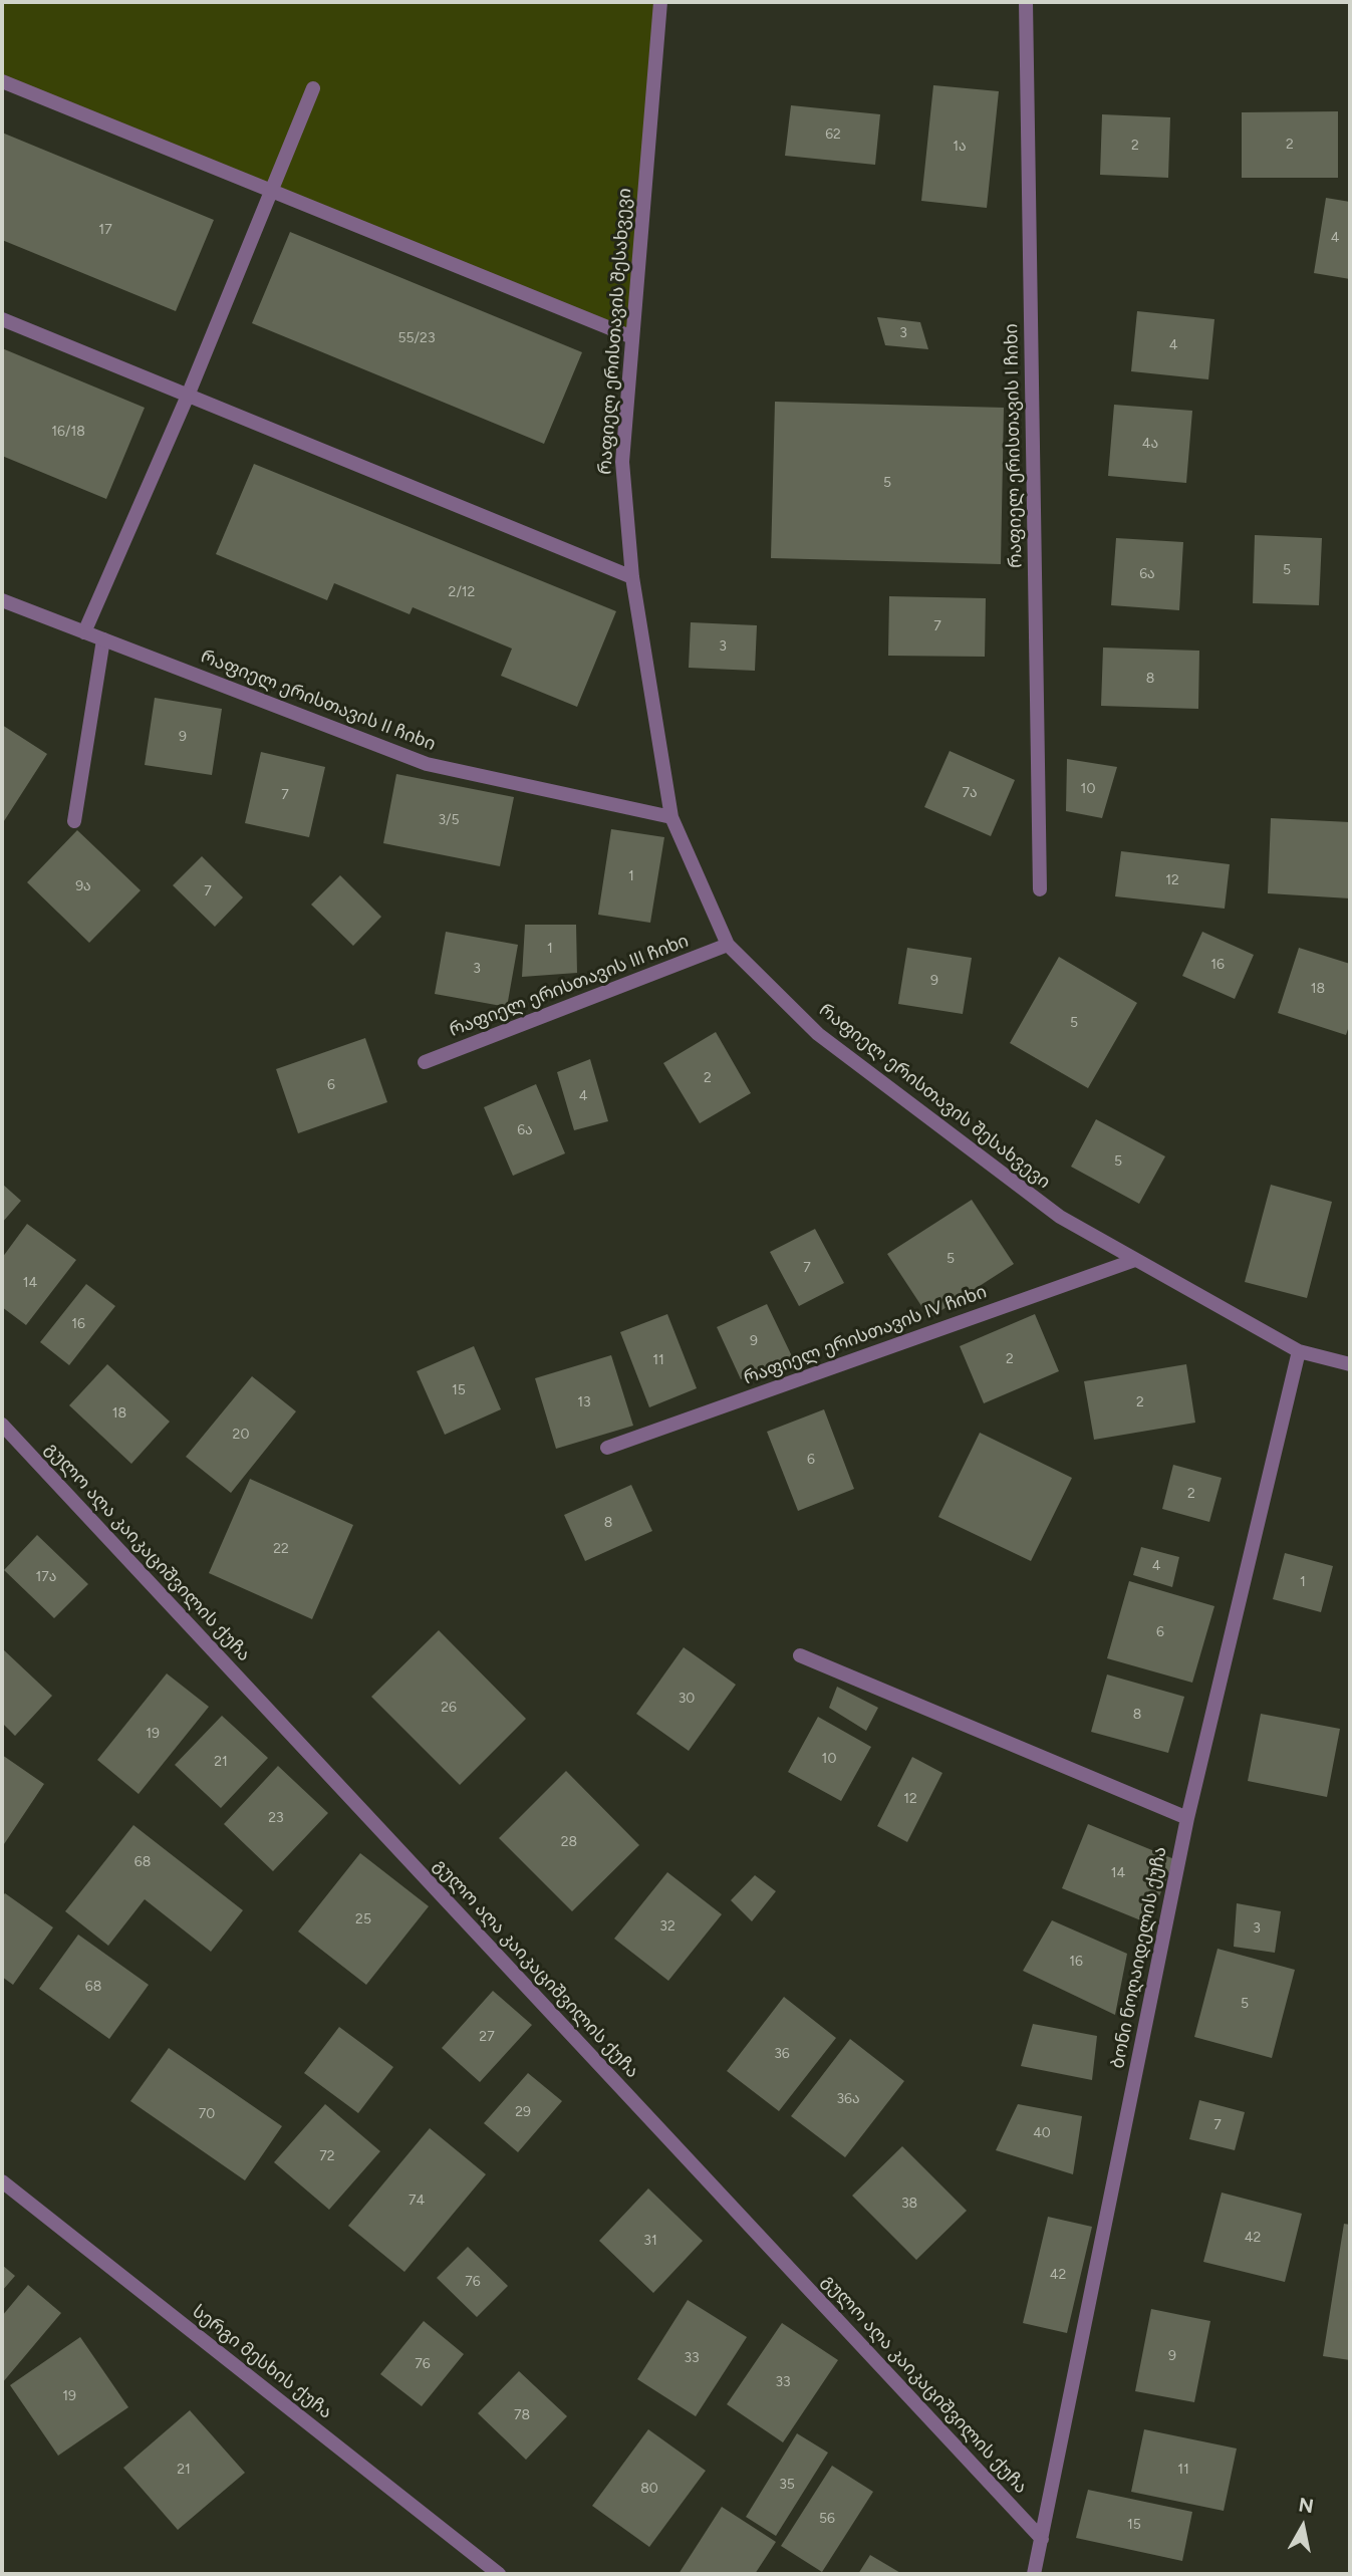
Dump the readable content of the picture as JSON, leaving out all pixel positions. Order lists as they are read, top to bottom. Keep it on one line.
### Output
{"streets":{"street":["რაფიელ ერისთავის შესახვევი","რაფიელ ერისთავის I ჩიხი","რაფიელ ერისთავის II ჩიხი","რაფიელ ერისთავის III ჩიხი","რაფიელ ერისთავის IV ჩიხი","გულო აღა კაიკაციშვილის ქუჩა","ბონი ნოღაიდელის ქუჩა","სერგი მესხის ქუჩა"]},"crossings":[["რაფიელ ერისთავის შესახვევი","რაფიელ ერისთავის II ჩიხი"],["რაფიელ ერისთავის შესახვევი","რაფიელ ერისთავის III ჩიხი"],["რაფიელ ერისთავის შესახვევი","რაფიელ ერისთავის IV ჩიხი"],["რაფიელ ერისთავის შესახვევი","ბონი ნოღაიდელის ქუჩა"],["გულო აღა კაიკაციშვილის ქუჩა","ბონი ნოღაიდელის ქუჩა"]],"house_numbers":["62","2","2","1ა","17","4","3","55/23","4","16/18","4ა","5","5","6ა","2/12","7","3","8","9","10","7ა","7","3/5","1","12","9ა","7","1","16","3","9","18","5","2","6","4","6ა","5","5","7","14","16","9","2","11","15","13","2","18","20","6","2","8","22","4","17ა","1","6","30","26","8","19","10","21","12","23","28","68","14","25","32","3","16","68","5","27","36","36ა","29","70","7","40","72","74","38","42","31","42","76","9","33","76","33","19","78","21","11","35","80","56","15"],"north":"top"}
